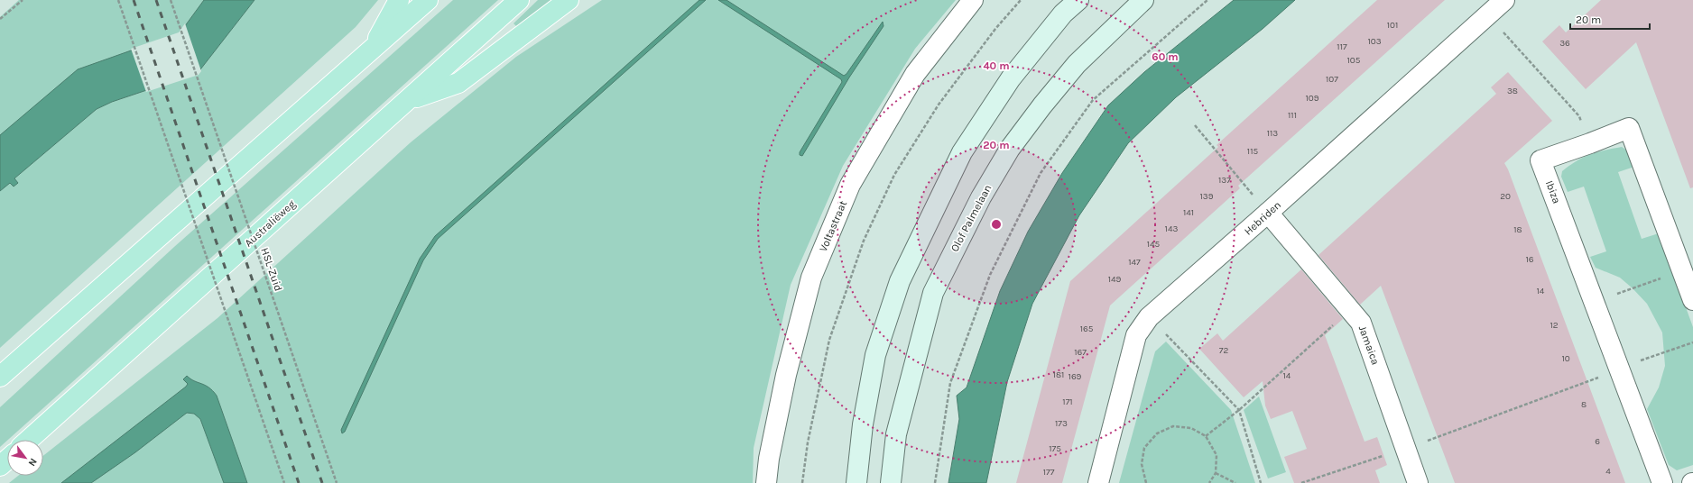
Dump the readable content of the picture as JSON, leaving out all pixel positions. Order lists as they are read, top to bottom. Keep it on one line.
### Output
{"streets":{"main road":["Australiëweg"],"street":["Ibiza","Olof Palmelaan","Hebriden","Voltastraat","Jamaica"],"path":["HSL-Zuid"]},"crossings":[["Hebriden","Jamaica"]],"house_numbers":["101","103","36","117","105","107","38","109","111","113","115","137","139","20","141","143","18","145","16","147","149","14","12","165","72","167","10","181","14","169","171","8","173","6","175","4","177"],"scale_bar":"20 m","north":"bottom right","rings":["60 m","40 m","20 m"]}
